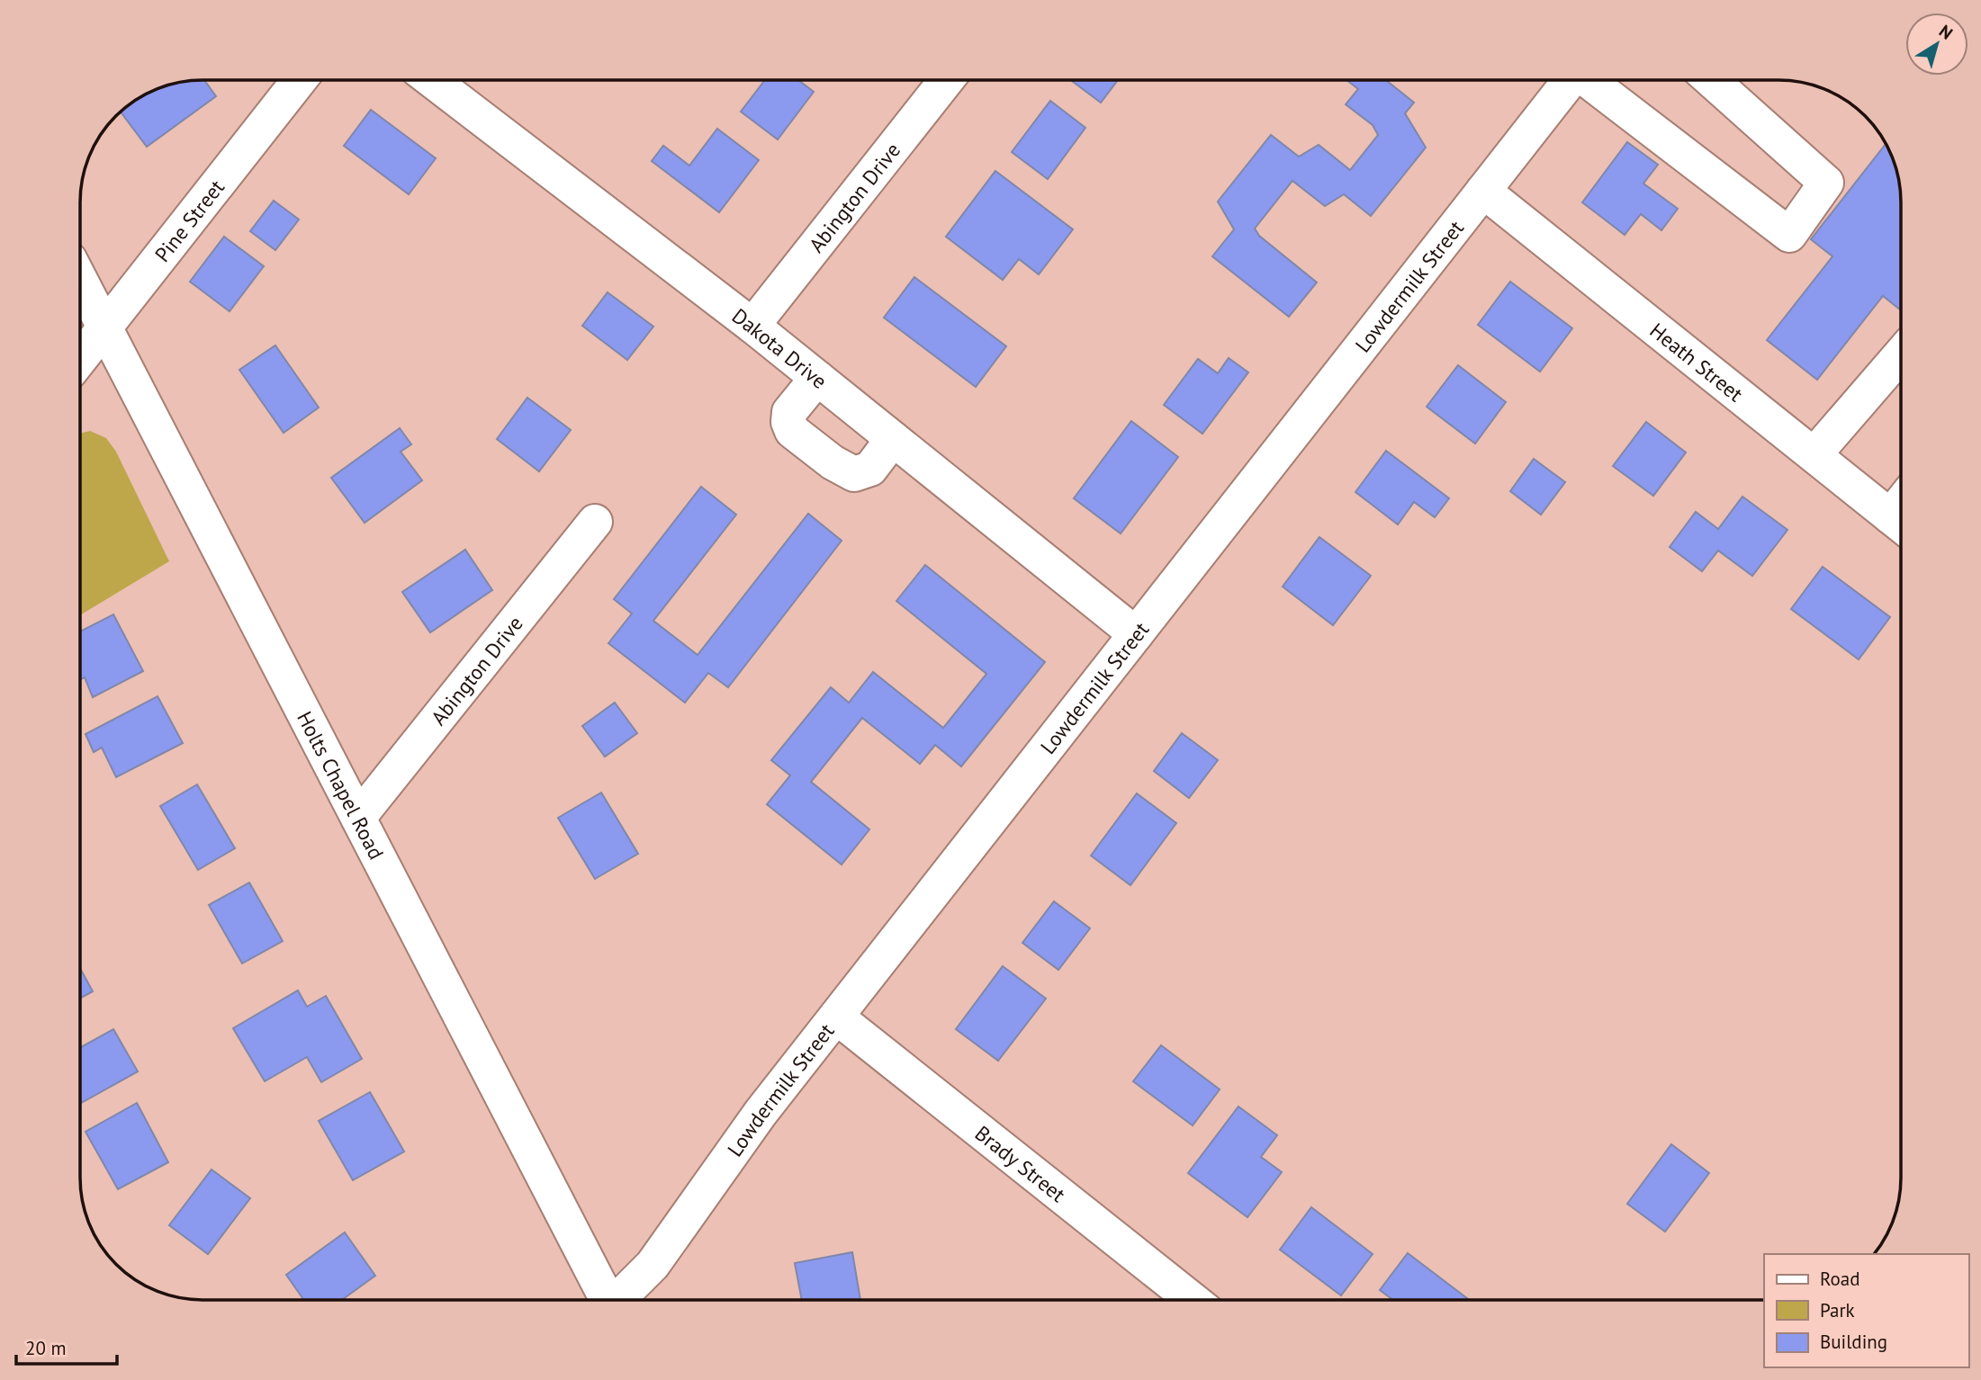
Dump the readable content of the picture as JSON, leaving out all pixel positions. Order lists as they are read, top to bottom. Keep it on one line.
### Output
{"streets":{"street":["Abington Drive","Pine Street","Lowdermilk Street","Dakota Drive","Heath Street","Holts Chapel Road","Brady Street"]},"crossings":[["Abington Drive","Dakota Drive"],["Abington Drive","Holts Chapel Road"],["Pine Street","Holts Chapel Road"],["Lowdermilk Street","Dakota Drive"],["Lowdermilk Street","Heath Street"],["Lowdermilk Street","Brady Street"]],"legend":["Road","Park","Building"],"scale_bar":"20 m","north":"top right"}
